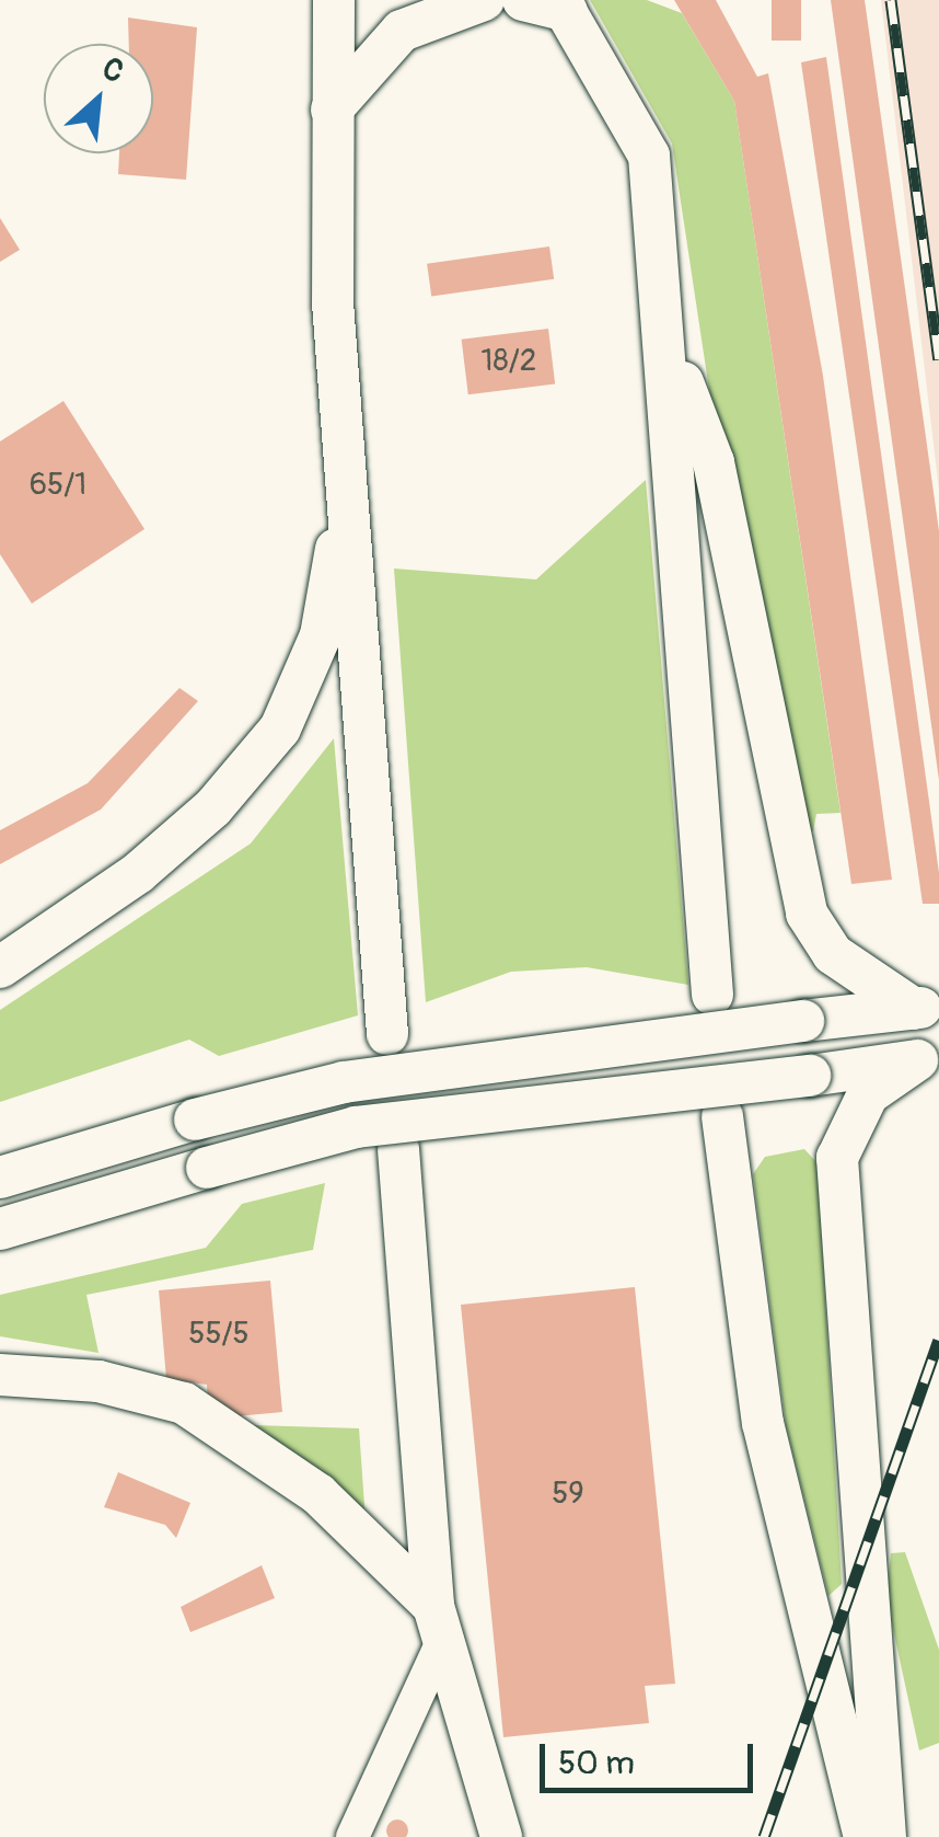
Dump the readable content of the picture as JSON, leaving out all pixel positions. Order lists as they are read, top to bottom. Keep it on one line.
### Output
{"house_numbers":["18/2","65/1","55/5","59"],"scale_bar":"50 m","north":"top right"}
